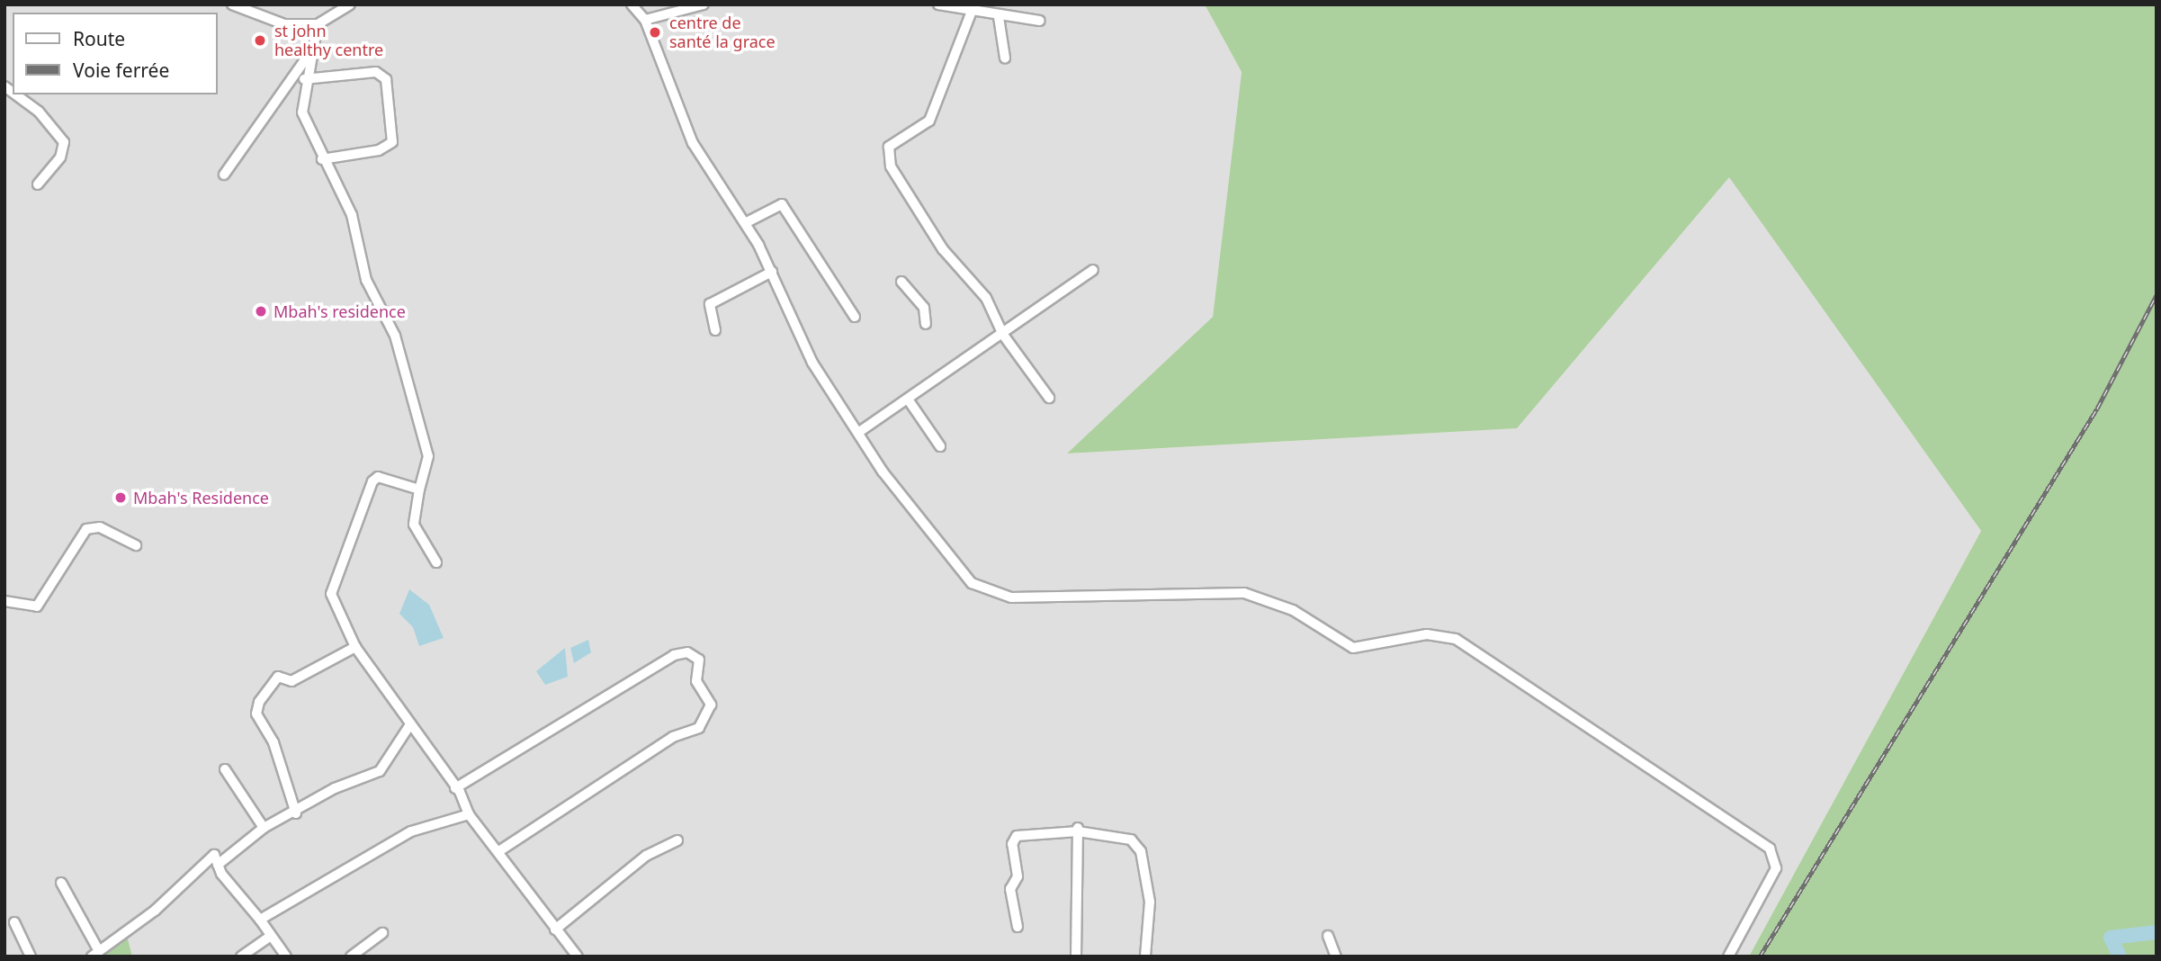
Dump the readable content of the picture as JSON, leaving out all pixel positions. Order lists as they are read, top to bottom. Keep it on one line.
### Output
{"places":["centre de santé la grace","st john healthy centre","Mbah's residence","Mbah's Residence"],"legend":["Route","Voie ferrée"]}
